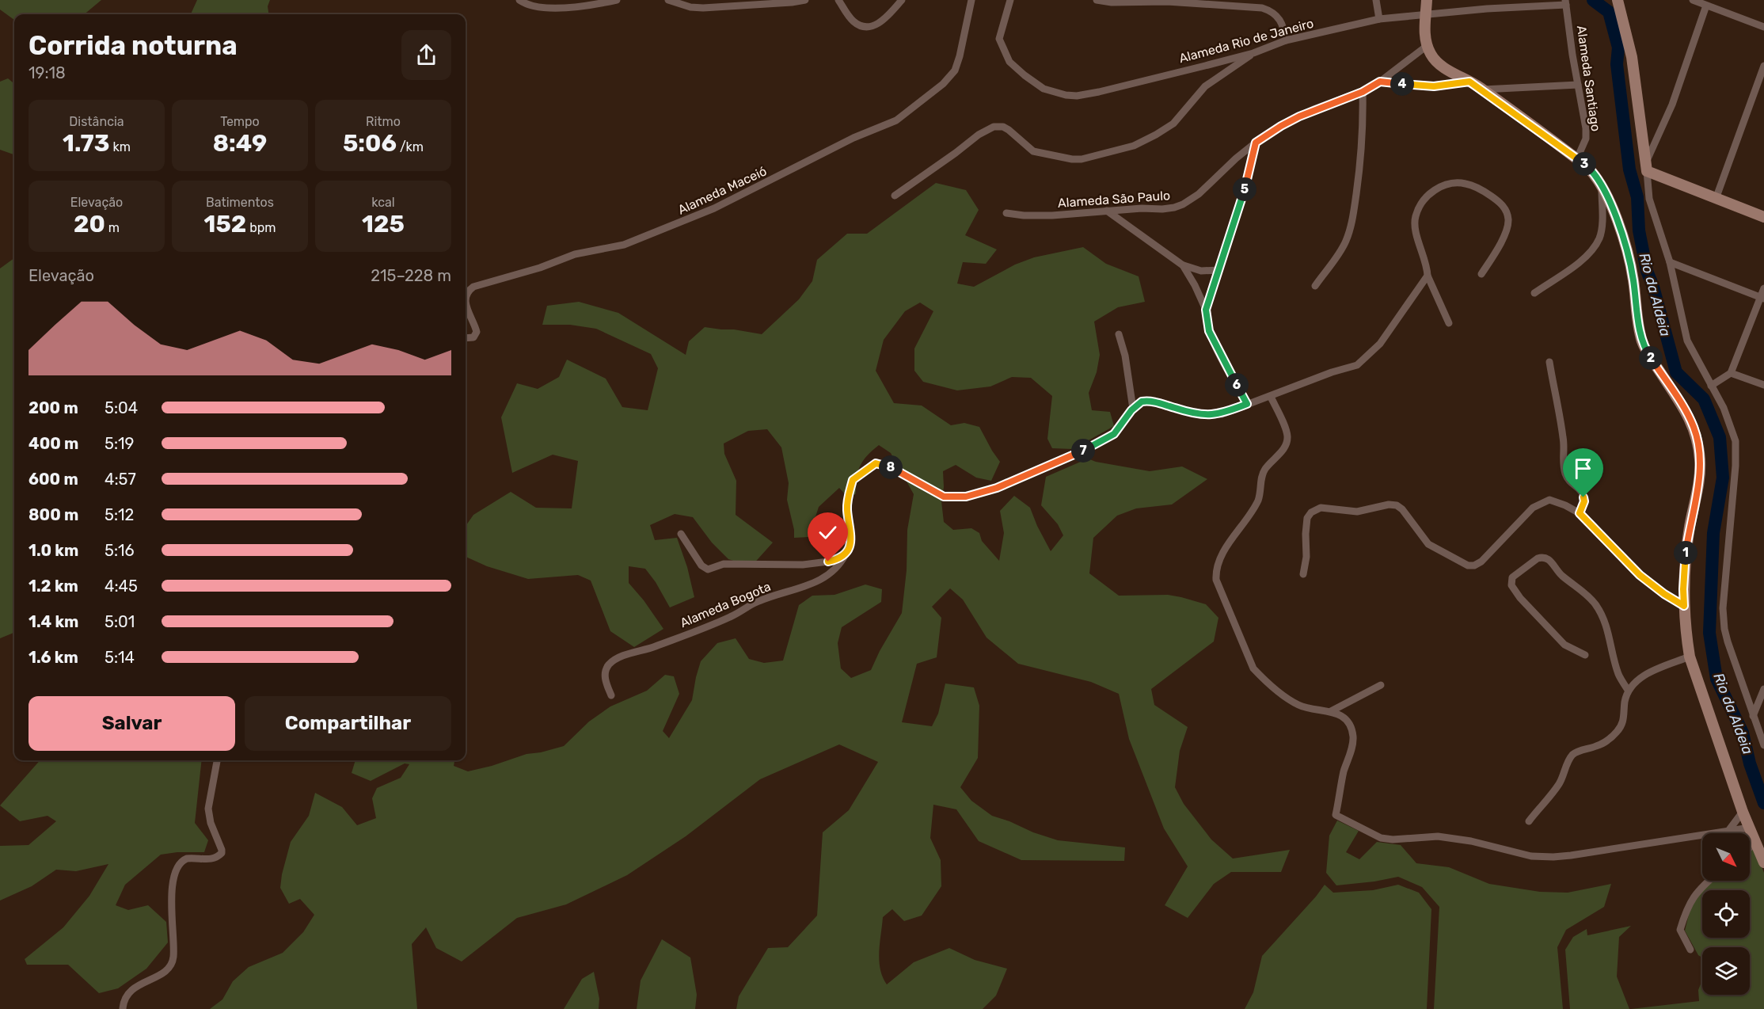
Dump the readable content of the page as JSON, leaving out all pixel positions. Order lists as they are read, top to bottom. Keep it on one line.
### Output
{"streets":{"street":["Alameda Rio de Janeiro","Alameda Santiago","Alameda Maceió","Alameda São Paulo","Alameda Bogota"]},"crossings":[["Alameda Rio de Janeiro","Alameda Santiago"]],"water":["Rio da Aldeia"],"north":"bottom right","page":{"heading":["Corrida noturna","19:18"],"pins":["4","3","5","2","6","7","8","1"],"stats":[["Distância","1.73 km"],["Tempo","8:49"],["Ritmo","5:06 /km"],["Elevação","20 m"],["Batimentos","152 bpm"],["kcal","125"]],"chart":["Elevação","215–228 m"],"list":[{"name":"200 m","note":"5:04"},{"name":"400 m","note":"5:19"},{"name":"600 m","note":"4:57"},{"name":"800 m","note":"5:12"},{"name":"1.0 km","note":"5:16"},{"name":"1.2 km","note":"4:45"},{"name":"1.4 km","note":"5:01"},{"name":"1.6 km","note":"5:14"}],"buttons":["Salvar","Compartilhar"]}}
